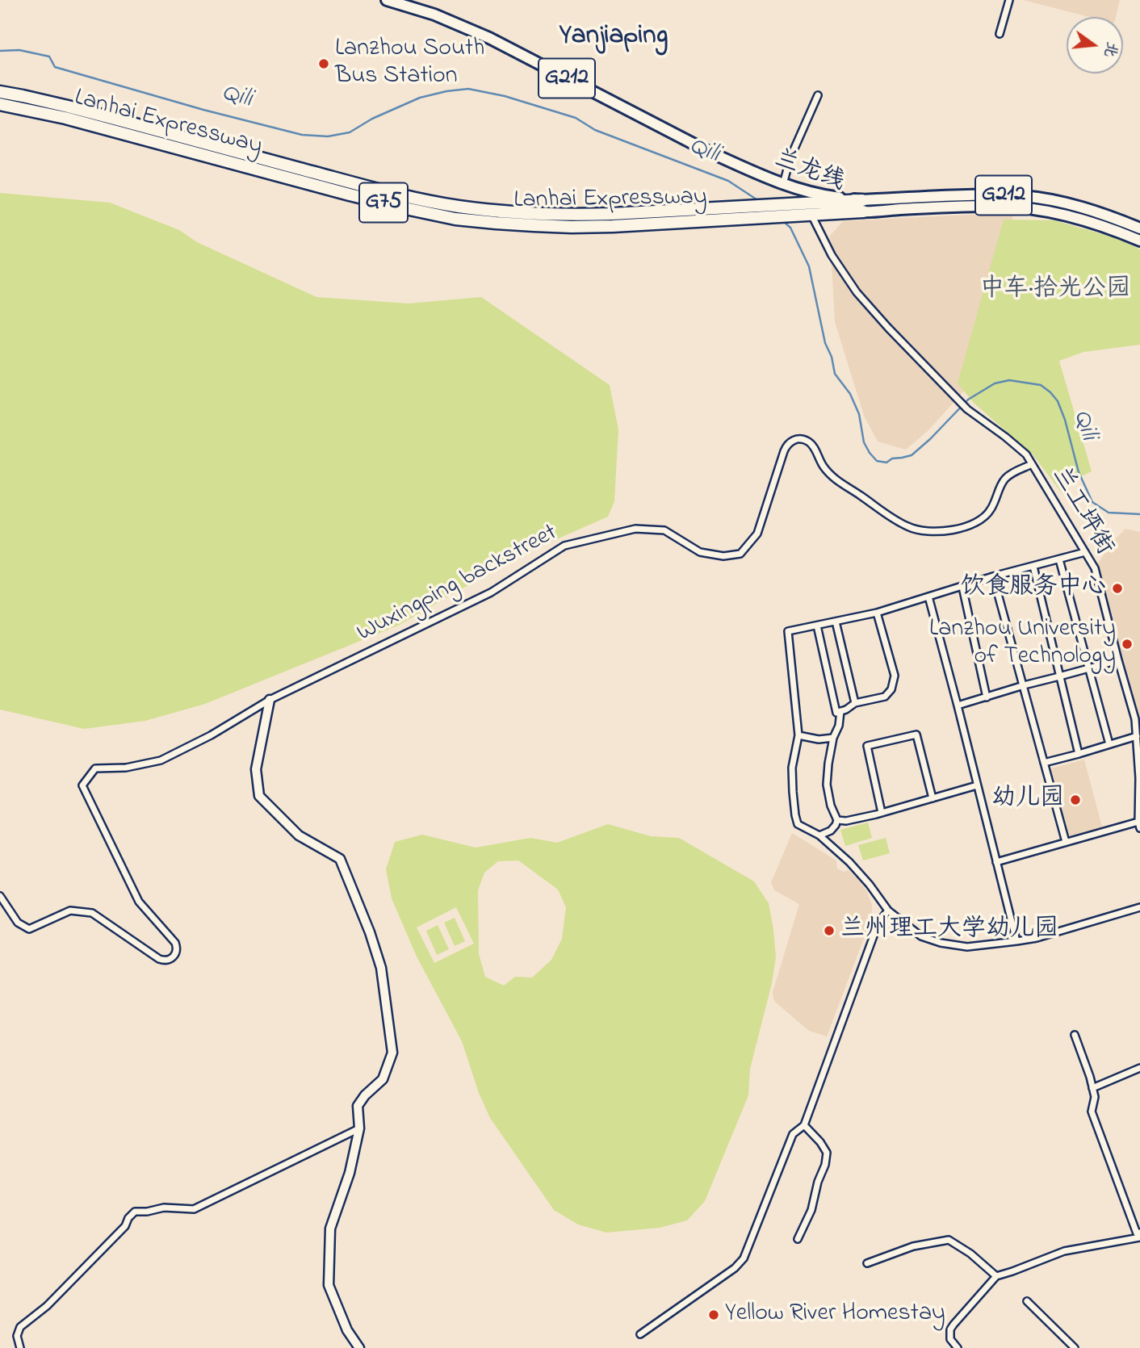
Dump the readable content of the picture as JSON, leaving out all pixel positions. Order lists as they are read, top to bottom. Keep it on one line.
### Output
{"streets":{"highway":["G212","Lanhai Expressway","兰龙线","G75"],"street":["兰工坪街","Wuxingping backstreet"]},"crossings":[["G212","Lanhai Expressway"],["G212","兰龙线"],["Lanhai Expressway","兰龙线"],["Lanhai Expressway","兰工坪街"],["兰龙线","兰工坪街"],["兰工坪街","Wuxingping backstreet"]],"districts":["Yanjiaping"],"water":["Qili"],"parks":["中车·拾光公园"],"places":["Lanzhou South Bus Station","饮食服务中心","Lanzhou University of Technology","幼儿园","兰州理工大学幼儿园","Yellow River Homestay"],"north":"right"}
